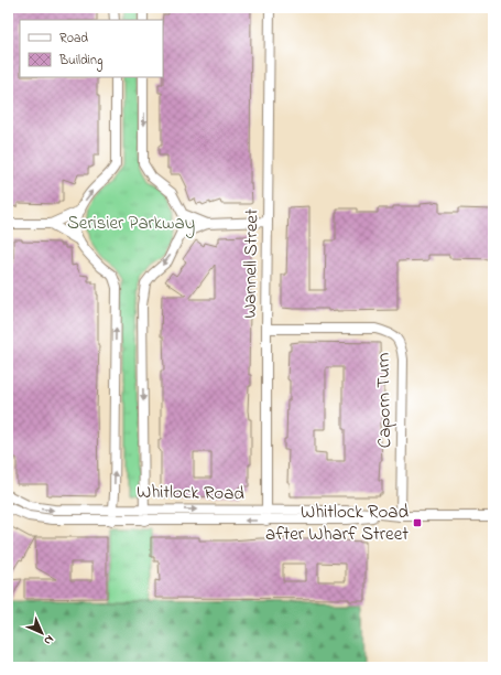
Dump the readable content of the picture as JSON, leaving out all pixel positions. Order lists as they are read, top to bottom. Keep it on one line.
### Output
{"streets":{"street":["Wannell Street","Caporn Turn","Whitlock Road"]},"crossings":[["Wannell Street","Caporn Turn"],["Wannell Street","Whitlock Road"],["Caporn Turn","Whitlock Road"]],"parks":["Serisier Parkway"],"places":{"transit":["Whitlock Road after Wharf Street"]},"legend":["Road","Building"],"north":"bottom right"}
